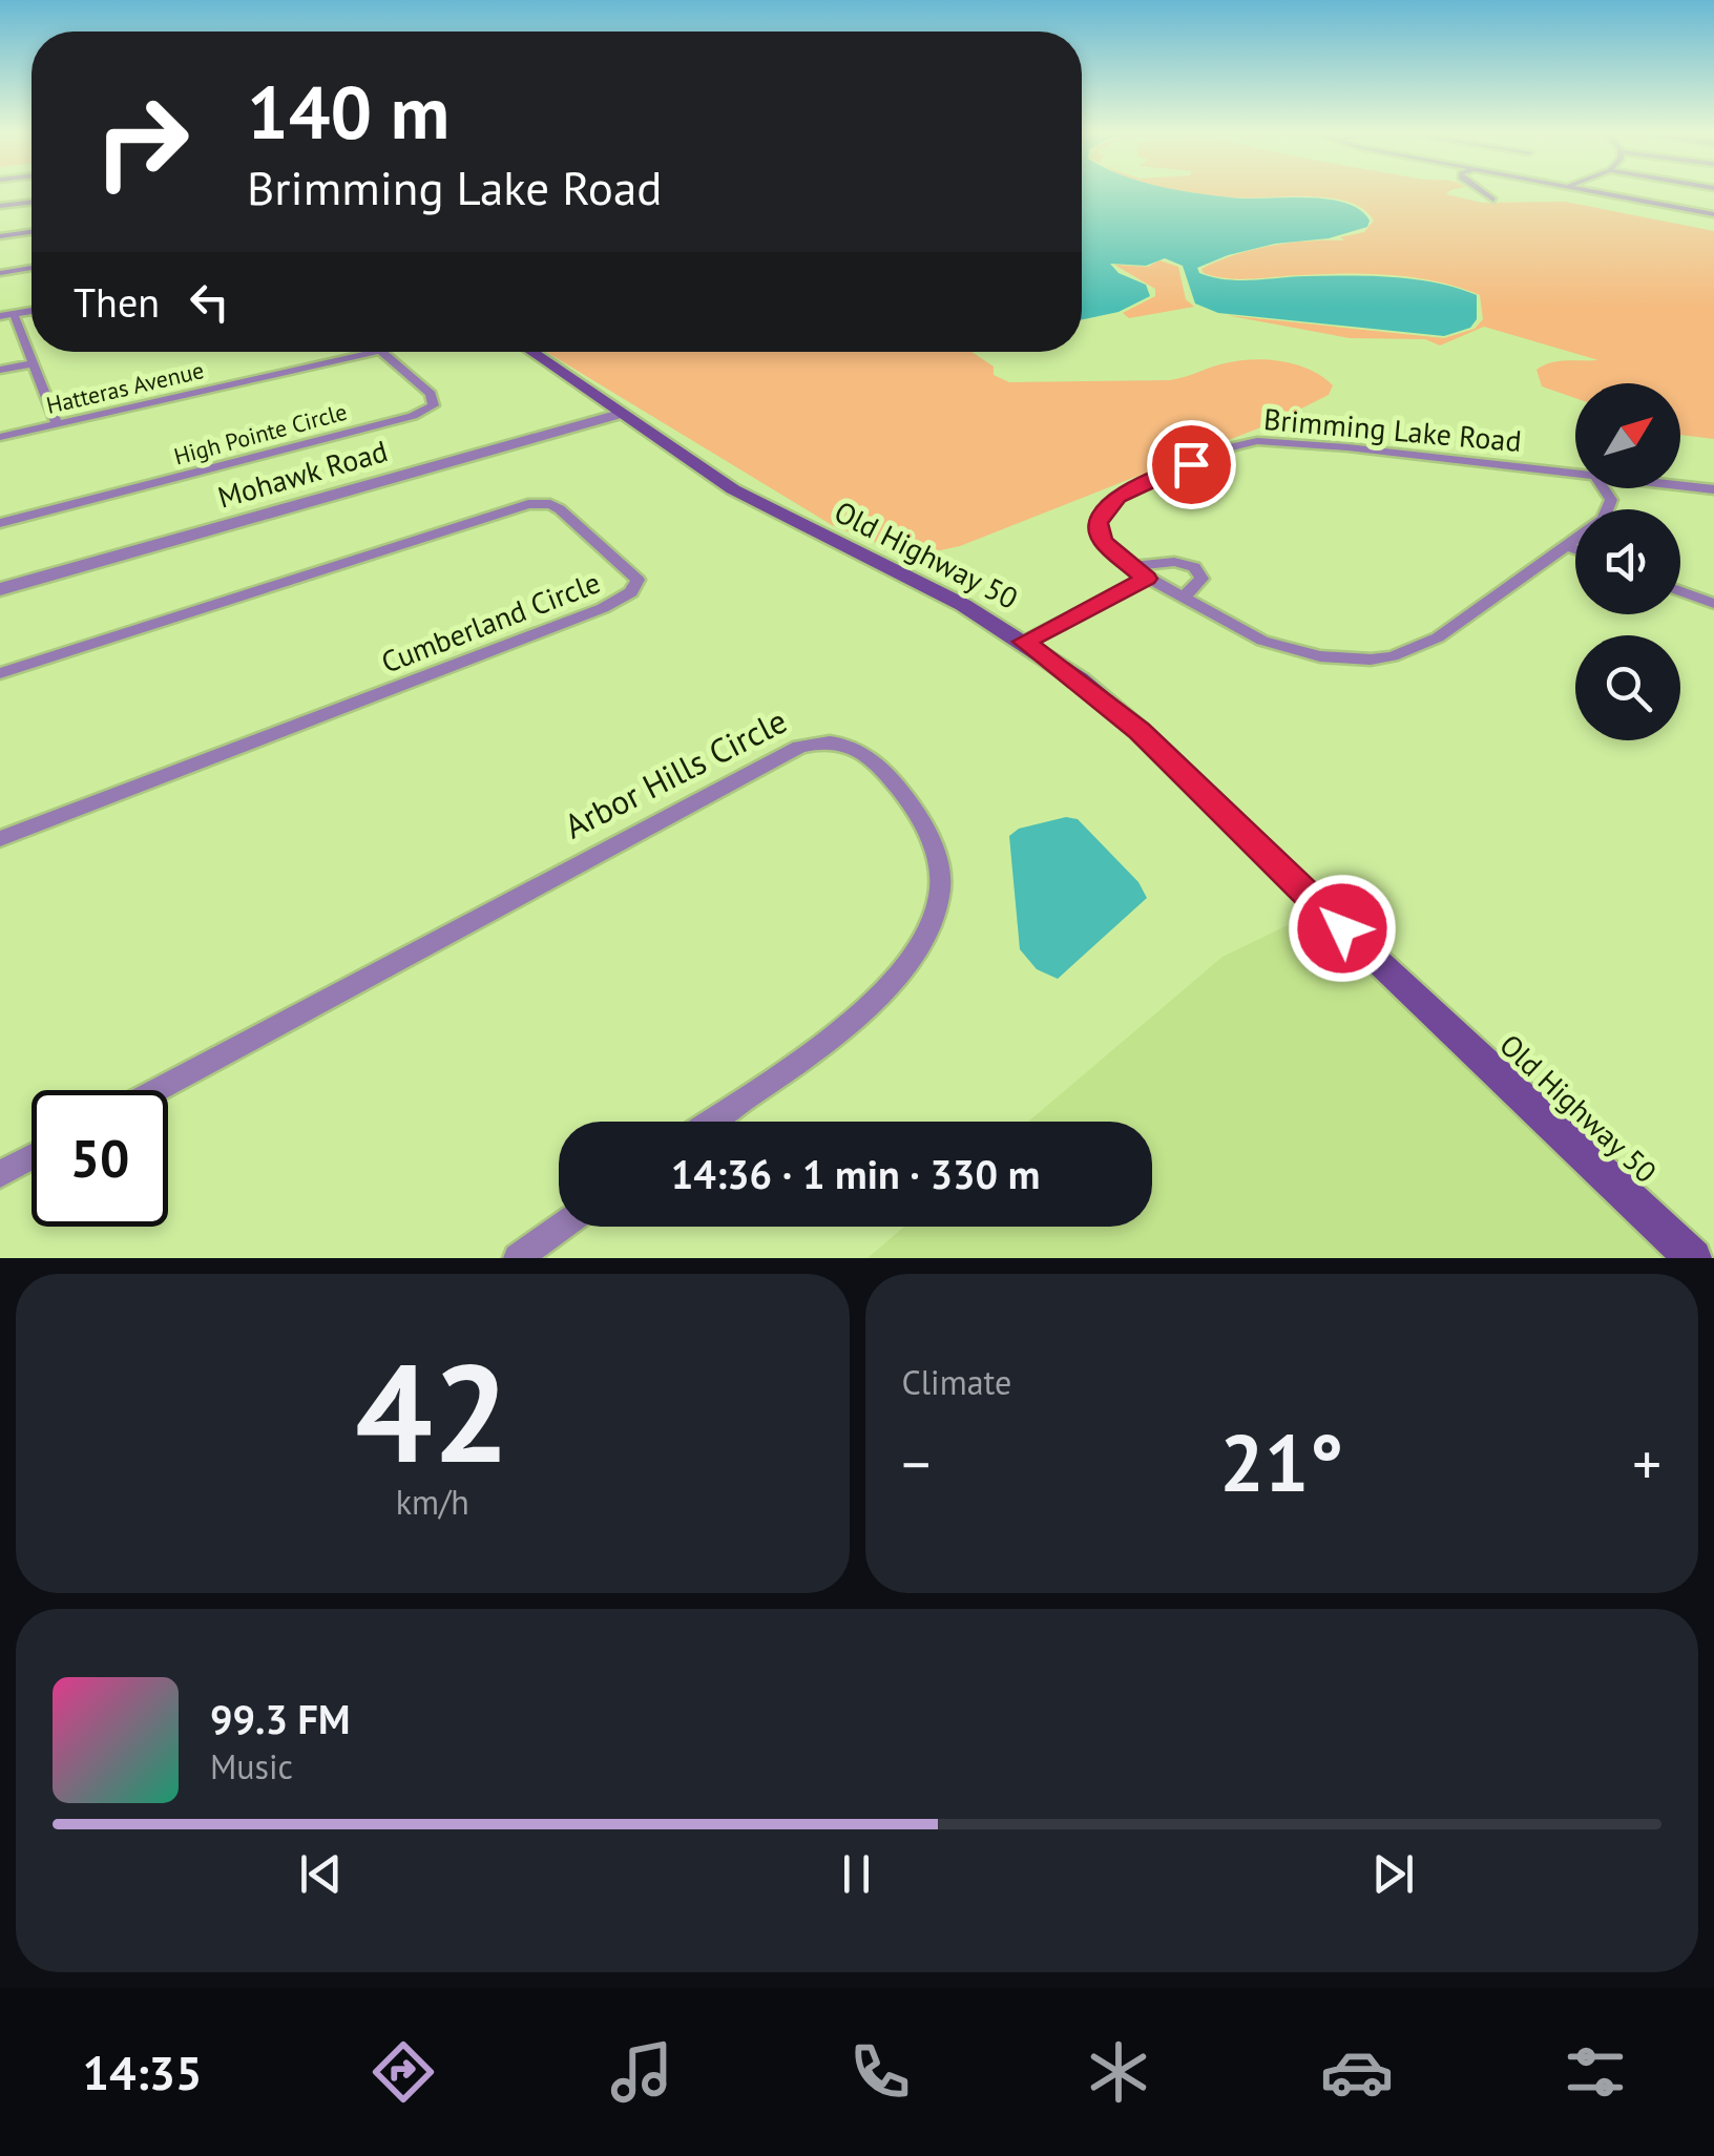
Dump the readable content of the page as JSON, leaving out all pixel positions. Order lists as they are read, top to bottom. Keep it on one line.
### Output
{"streets":{"main road":["Old Highway 50"],"street":["Hatteras Avenue","Brimming Lake Road","High Pointe Circle","Mohawk Road","Cumberland Circle","Arbor Hills Circle"]},"crossings":[["Mohawk Road","Old Highway 50"]],"north":"top right","page":{"turn":["140 m","Brimming Lake Road"],"then":"Then","limit":"50","trip":"14:36 · 1 min · 330 m","tile":[["42","km/h"],"Climate"],"heat":["−","21°","+"],"song":["99.3 FM","Music"],"tabs":"14:35"}}
